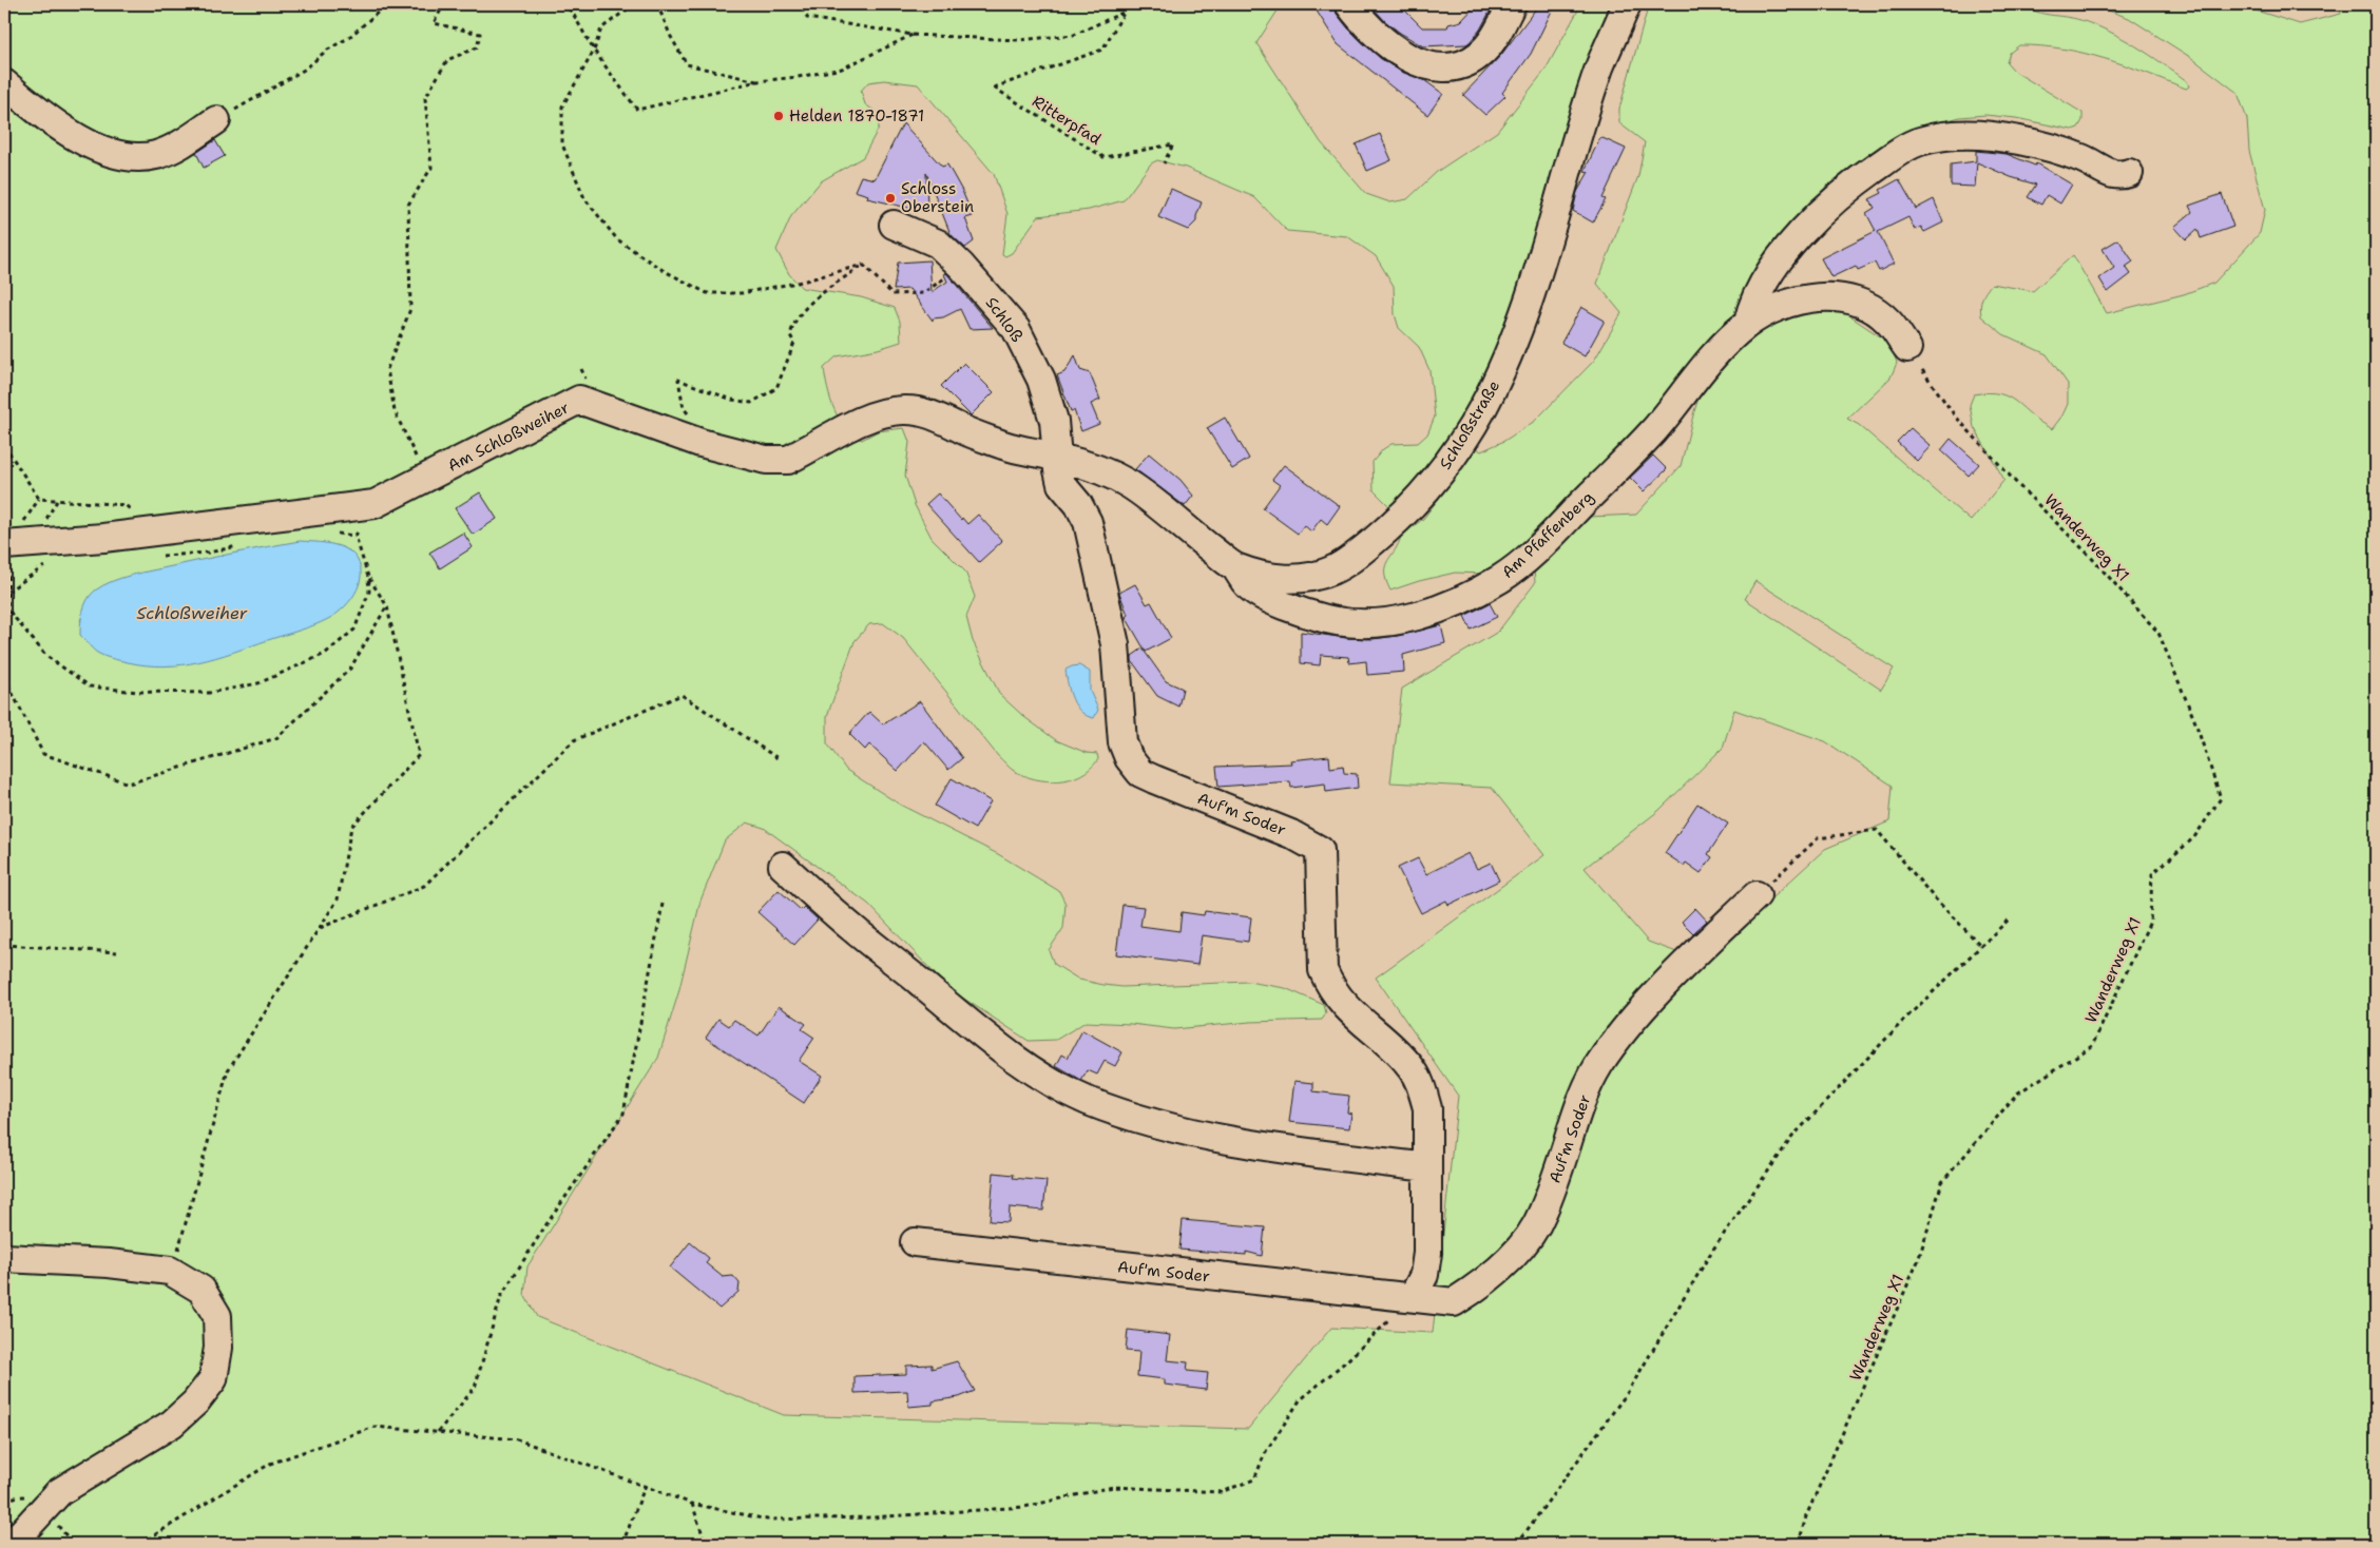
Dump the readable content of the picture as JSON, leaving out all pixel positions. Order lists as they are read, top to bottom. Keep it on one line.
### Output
{"streets":{"street":["Schloß","Schloßstraße","Am Schloßweiher","Am Pfaffenberg","Auf'm Soder"],"path":["Ritterpfad","Wanderweg X1"]},"crossings":[["Schloß","Schloßstraße"],["Schloß","Am Schloßweiher"],["Schloß","Auf'm Soder"],["Schloßstraße","Am Schloßweiher"],["Schloßstraße","Am Pfaffenberg"],["Schloßstraße","Auf'm Soder"],["Am Schloßweiher","Auf'm Soder"],["Am Pfaffenberg","Wanderweg X1"]],"water":["Schloßweiher"],"places":["Helden 1870-1871","Schloss Oberstein"]}
